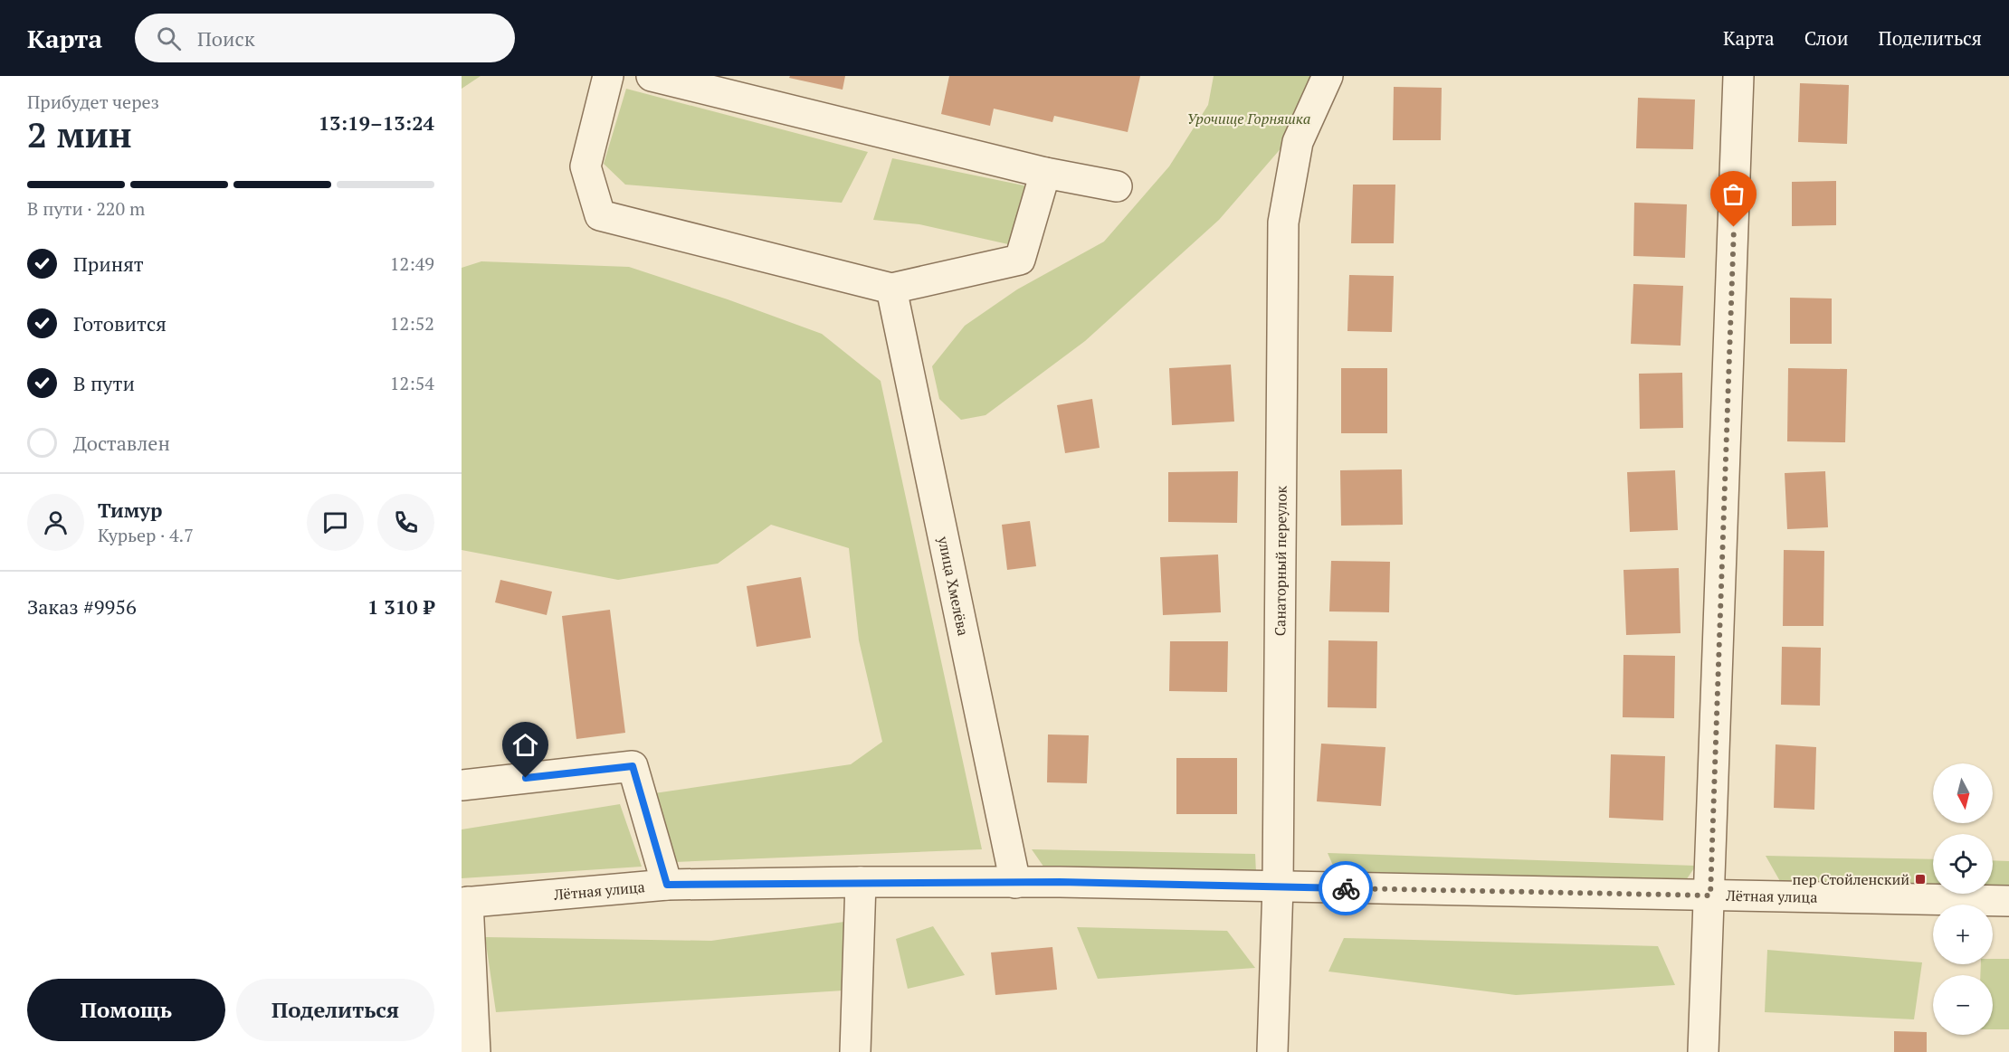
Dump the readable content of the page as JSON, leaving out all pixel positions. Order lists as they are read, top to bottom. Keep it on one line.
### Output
{"streets":{"street":["Санаторный переулок","улица Хмелёва","Лётная улица"]},"crossings":[["Санаторный переулок","Лётная улица"],["улица Хмелёва","Лётная улица"]],"parks":["Урочище Горняшка"],"places":{"transit":["пер Стойленский"]},"north":"bottom","page":{"header":"Карта","search":"Поиск","nav":["Карта","Слои","Поделиться"],"heading":["2 мин","Прибудет через","13:19–13:24"],"panel":["Тимур","Курьер · 4.7","Заказ #9956","1 310 ₽"],"bar":"В пути · 220 m","list":[["Принят","12:49"],["Готовится","12:52"],["В пути","12:54"],"Доставлен"],"map_buttons":["+","−"],"buttons":["Помощь","Поделиться"]}}
